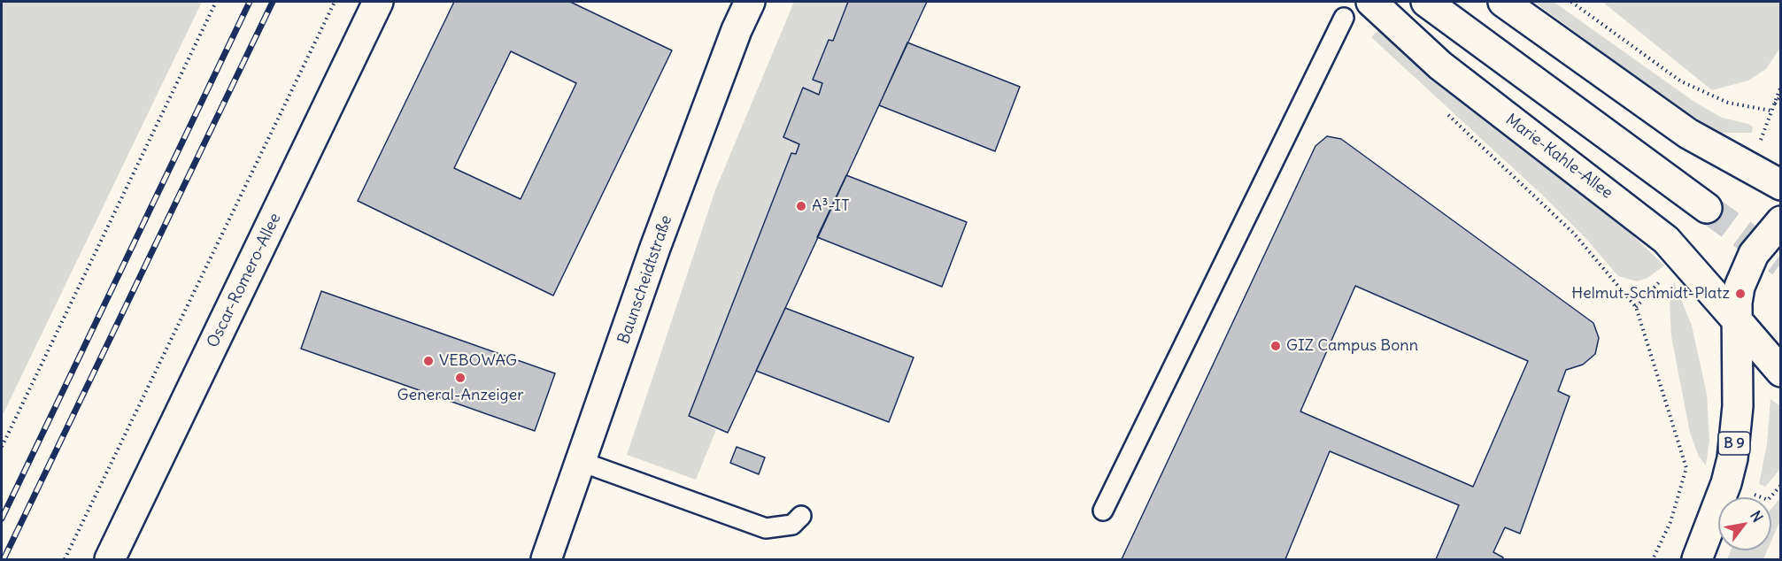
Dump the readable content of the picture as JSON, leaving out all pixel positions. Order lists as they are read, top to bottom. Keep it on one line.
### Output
{"streets":{"street":["Marie-Kahle-Allee","Baunscheidtstraße","Oscar-Romero-Allee","B 9"]},"crossings":[["Marie-Kahle-Allee","B 9"]],"places":["A³-IT","Helmut-Schmidt-Platz","GIZ Campus Bonn","VEBOWAG","General-Anzeiger"],"north":"top right"}
